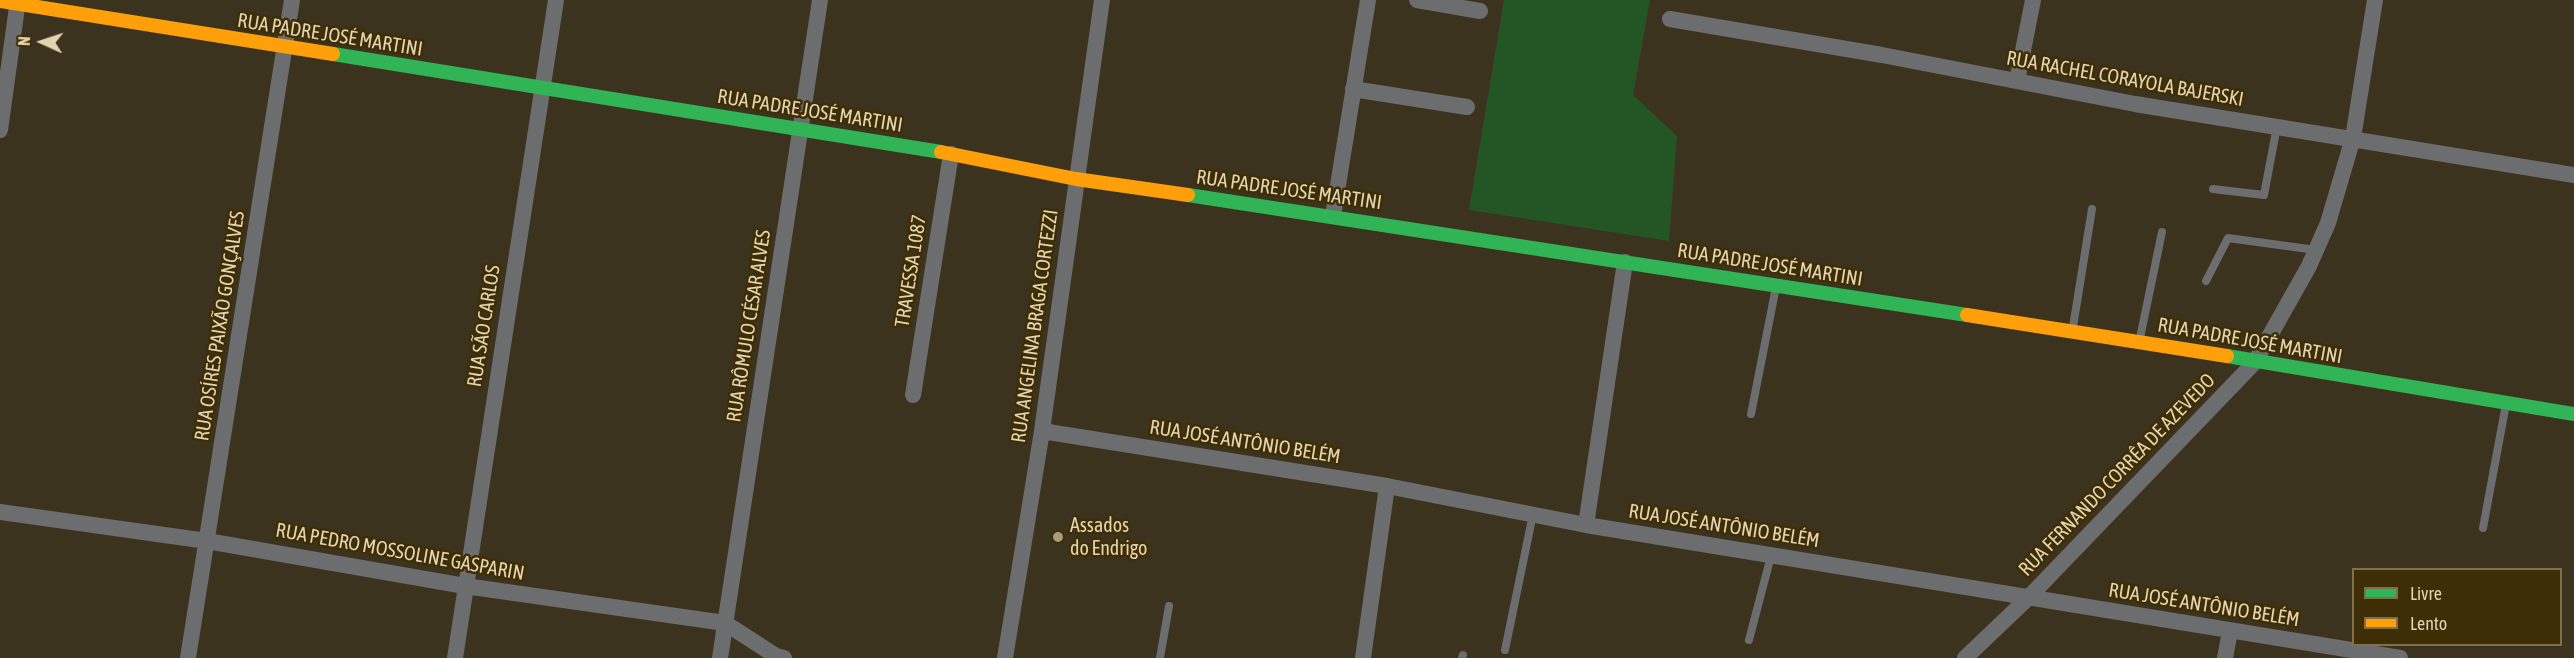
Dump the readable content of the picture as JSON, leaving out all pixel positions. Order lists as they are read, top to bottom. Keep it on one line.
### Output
{"streets":{"street":["RUA PADRE JOSÉ MARTINI","RUA RACHEL CORAYOLA BAJERSKI","TRAVESSA 1087","RUA OSÍRES PAIXÃO GONÇALVES","RUA SÃO CARLOS","RUA RÔMULO CÉSAR ALVES","RUA ANGELINA BRAGA CORTEZZI","RUA JOSÉ ANTÔNIO BELÉM","RUA FERNANDO CORRÊA DE AZEVEDO","RUA PEDRO MOSSOLINE GASPARIN"]},"crossings":[["RUA PADRE JOSÉ MARTINI","TRAVESSA 1087"],["RUA PADRE JOSÉ MARTINI","RUA OSÍRES PAIXÃO GONÇALVES"],["RUA PADRE JOSÉ MARTINI","RUA SÃO CARLOS"],["RUA PADRE JOSÉ MARTINI","RUA RÔMULO CÉSAR ALVES"],["RUA PADRE JOSÉ MARTINI","RUA ANGELINA BRAGA CORTEZZI"],["RUA PADRE JOSÉ MARTINI","RUA FERNANDO CORRÊA DE AZEVEDO"],["RUA RACHEL CORAYOLA BAJERSKI","RUA FERNANDO CORRÊA DE AZEVEDO"],["RUA OSÍRES PAIXÃO GONÇALVES","RUA PEDRO MOSSOLINE GASPARIN"],["RUA SÃO CARLOS","RUA PEDRO MOSSOLINE GASPARIN"],["RUA RÔMULO CÉSAR ALVES","RUA PEDRO MOSSOLINE GASPARIN"],["RUA ANGELINA BRAGA CORTEZZI","RUA JOSÉ ANTÔNIO BELÉM"],["RUA JOSÉ ANTÔNIO BELÉM","RUA FERNANDO CORRÊA DE AZEVEDO"]],"places":["Assados do Endrigo"],"legend":["Livre","Lento"],"north":"left"}
